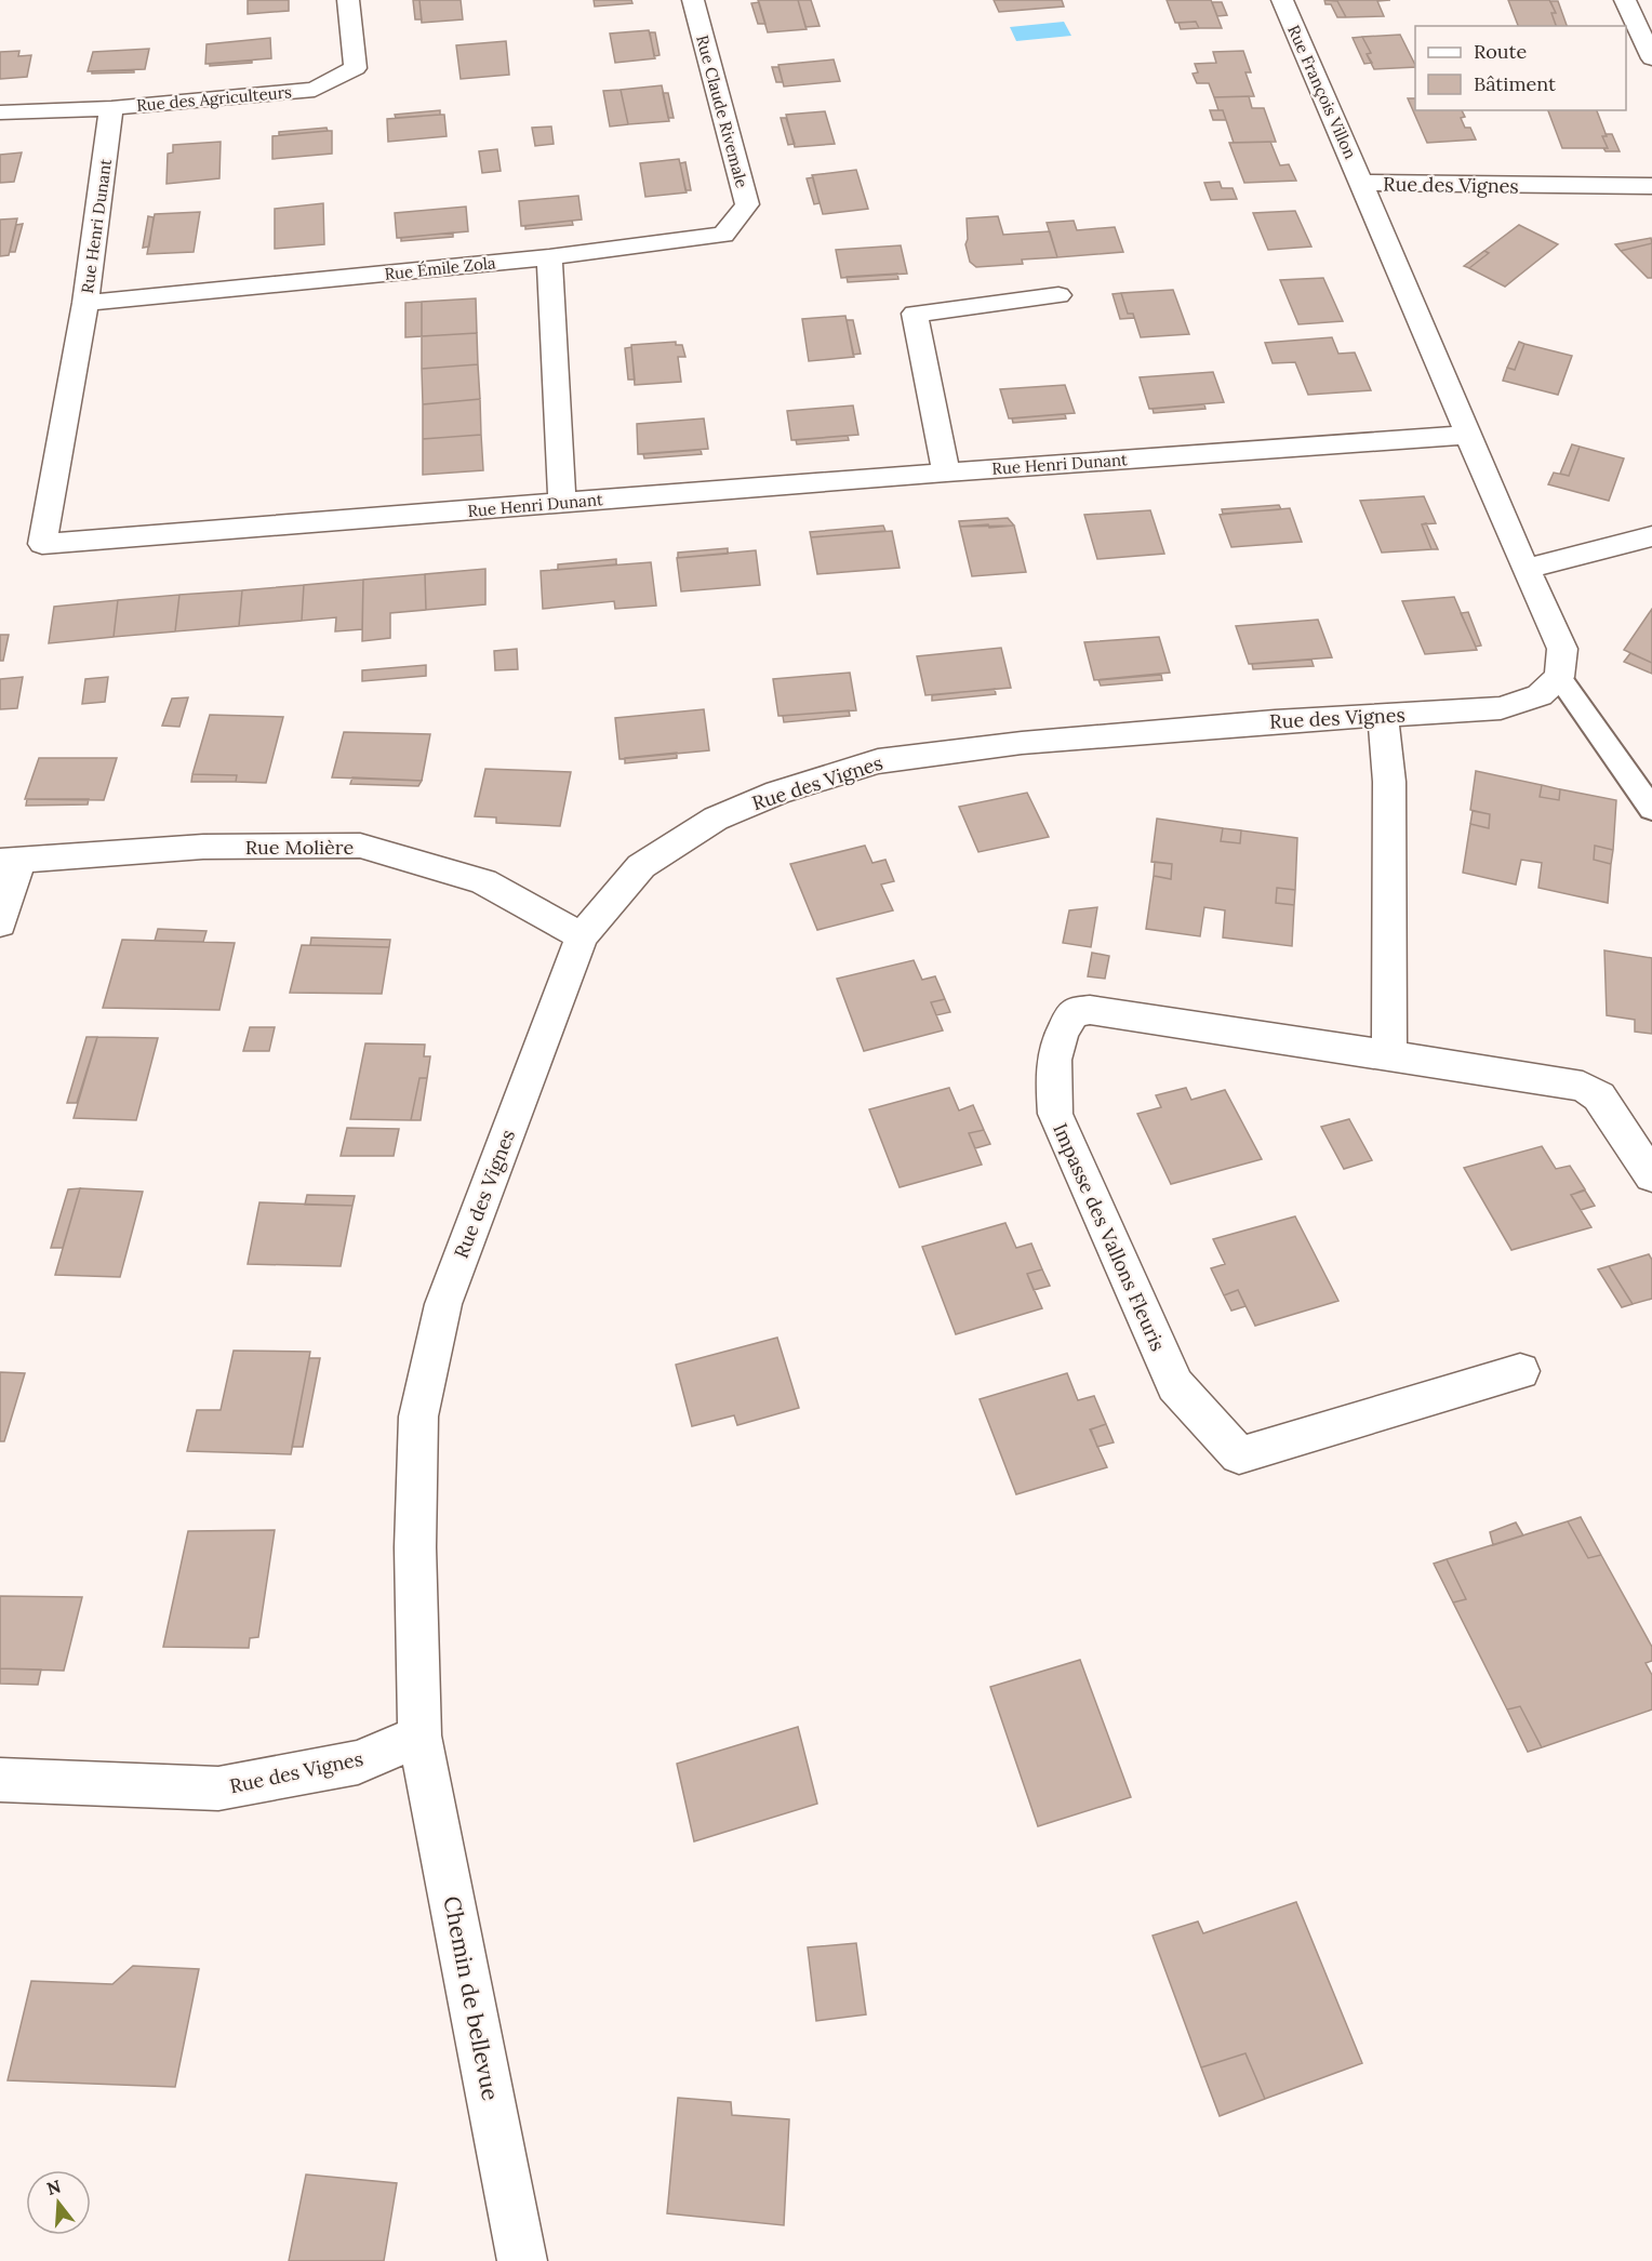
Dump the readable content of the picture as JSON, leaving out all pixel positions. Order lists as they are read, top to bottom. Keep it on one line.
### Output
{"streets":{"street":["Rue François Villon","Rue des Agriculteurs","Rue Claude Rivemale","Rue des Vignes","Rue Henri Dunant","Rue Émile Zola","Rue Molière","Impasse des Vallons Fleuris","Chemin de bellevue"]},"crossings":[["Rue François Villon","Rue des Vignes"],["Rue des Agriculteurs","Rue Henri Dunant"],["Rue Claude Rivemale","Rue Émile Zola"],["Rue des Vignes","Rue Henri Dunant"],["Rue des Vignes","Rue Molière"],["Rue des Vignes","Chemin de bellevue"],["Rue Henri Dunant","Rue Émile Zola"]],"legend":["Route","Bâtiment"],"north":"top"}
